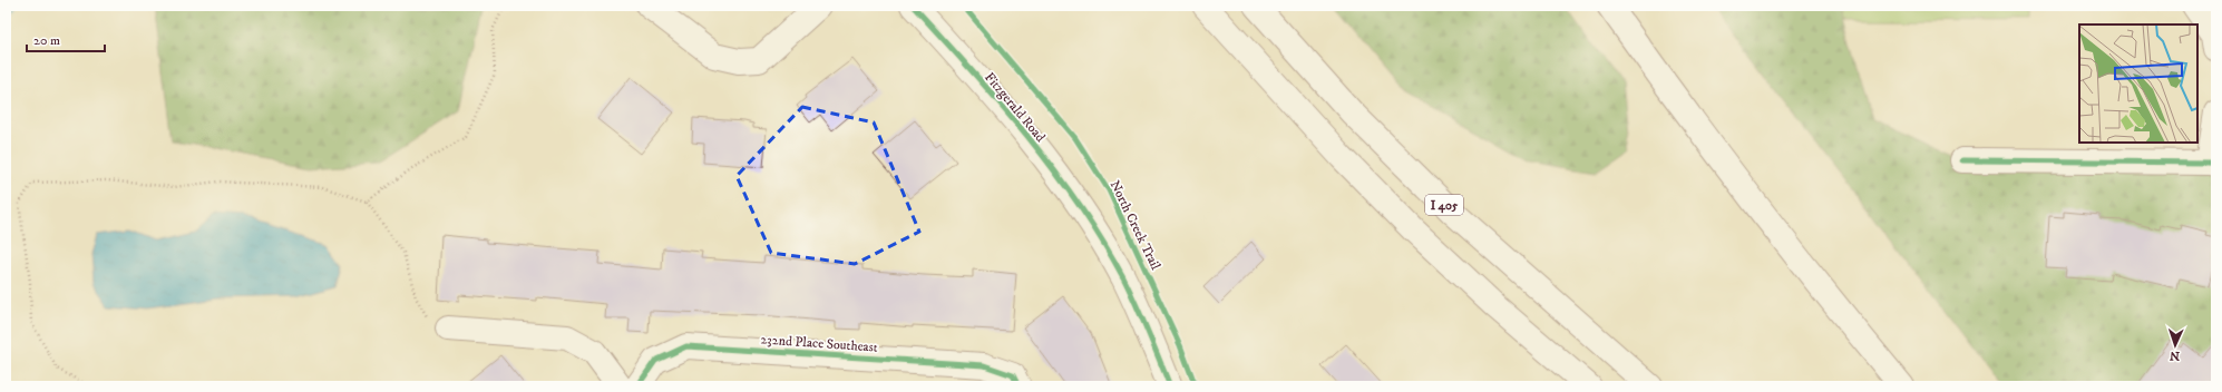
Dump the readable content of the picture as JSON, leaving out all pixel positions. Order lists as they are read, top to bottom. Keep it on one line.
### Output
{"streets":{"main road":["Fitzgerald Road","I 405","232nd Place Southeast"],"cycle path":["North Creek Trail"]},"scale_bar":"20 m","north":"bottom"}
